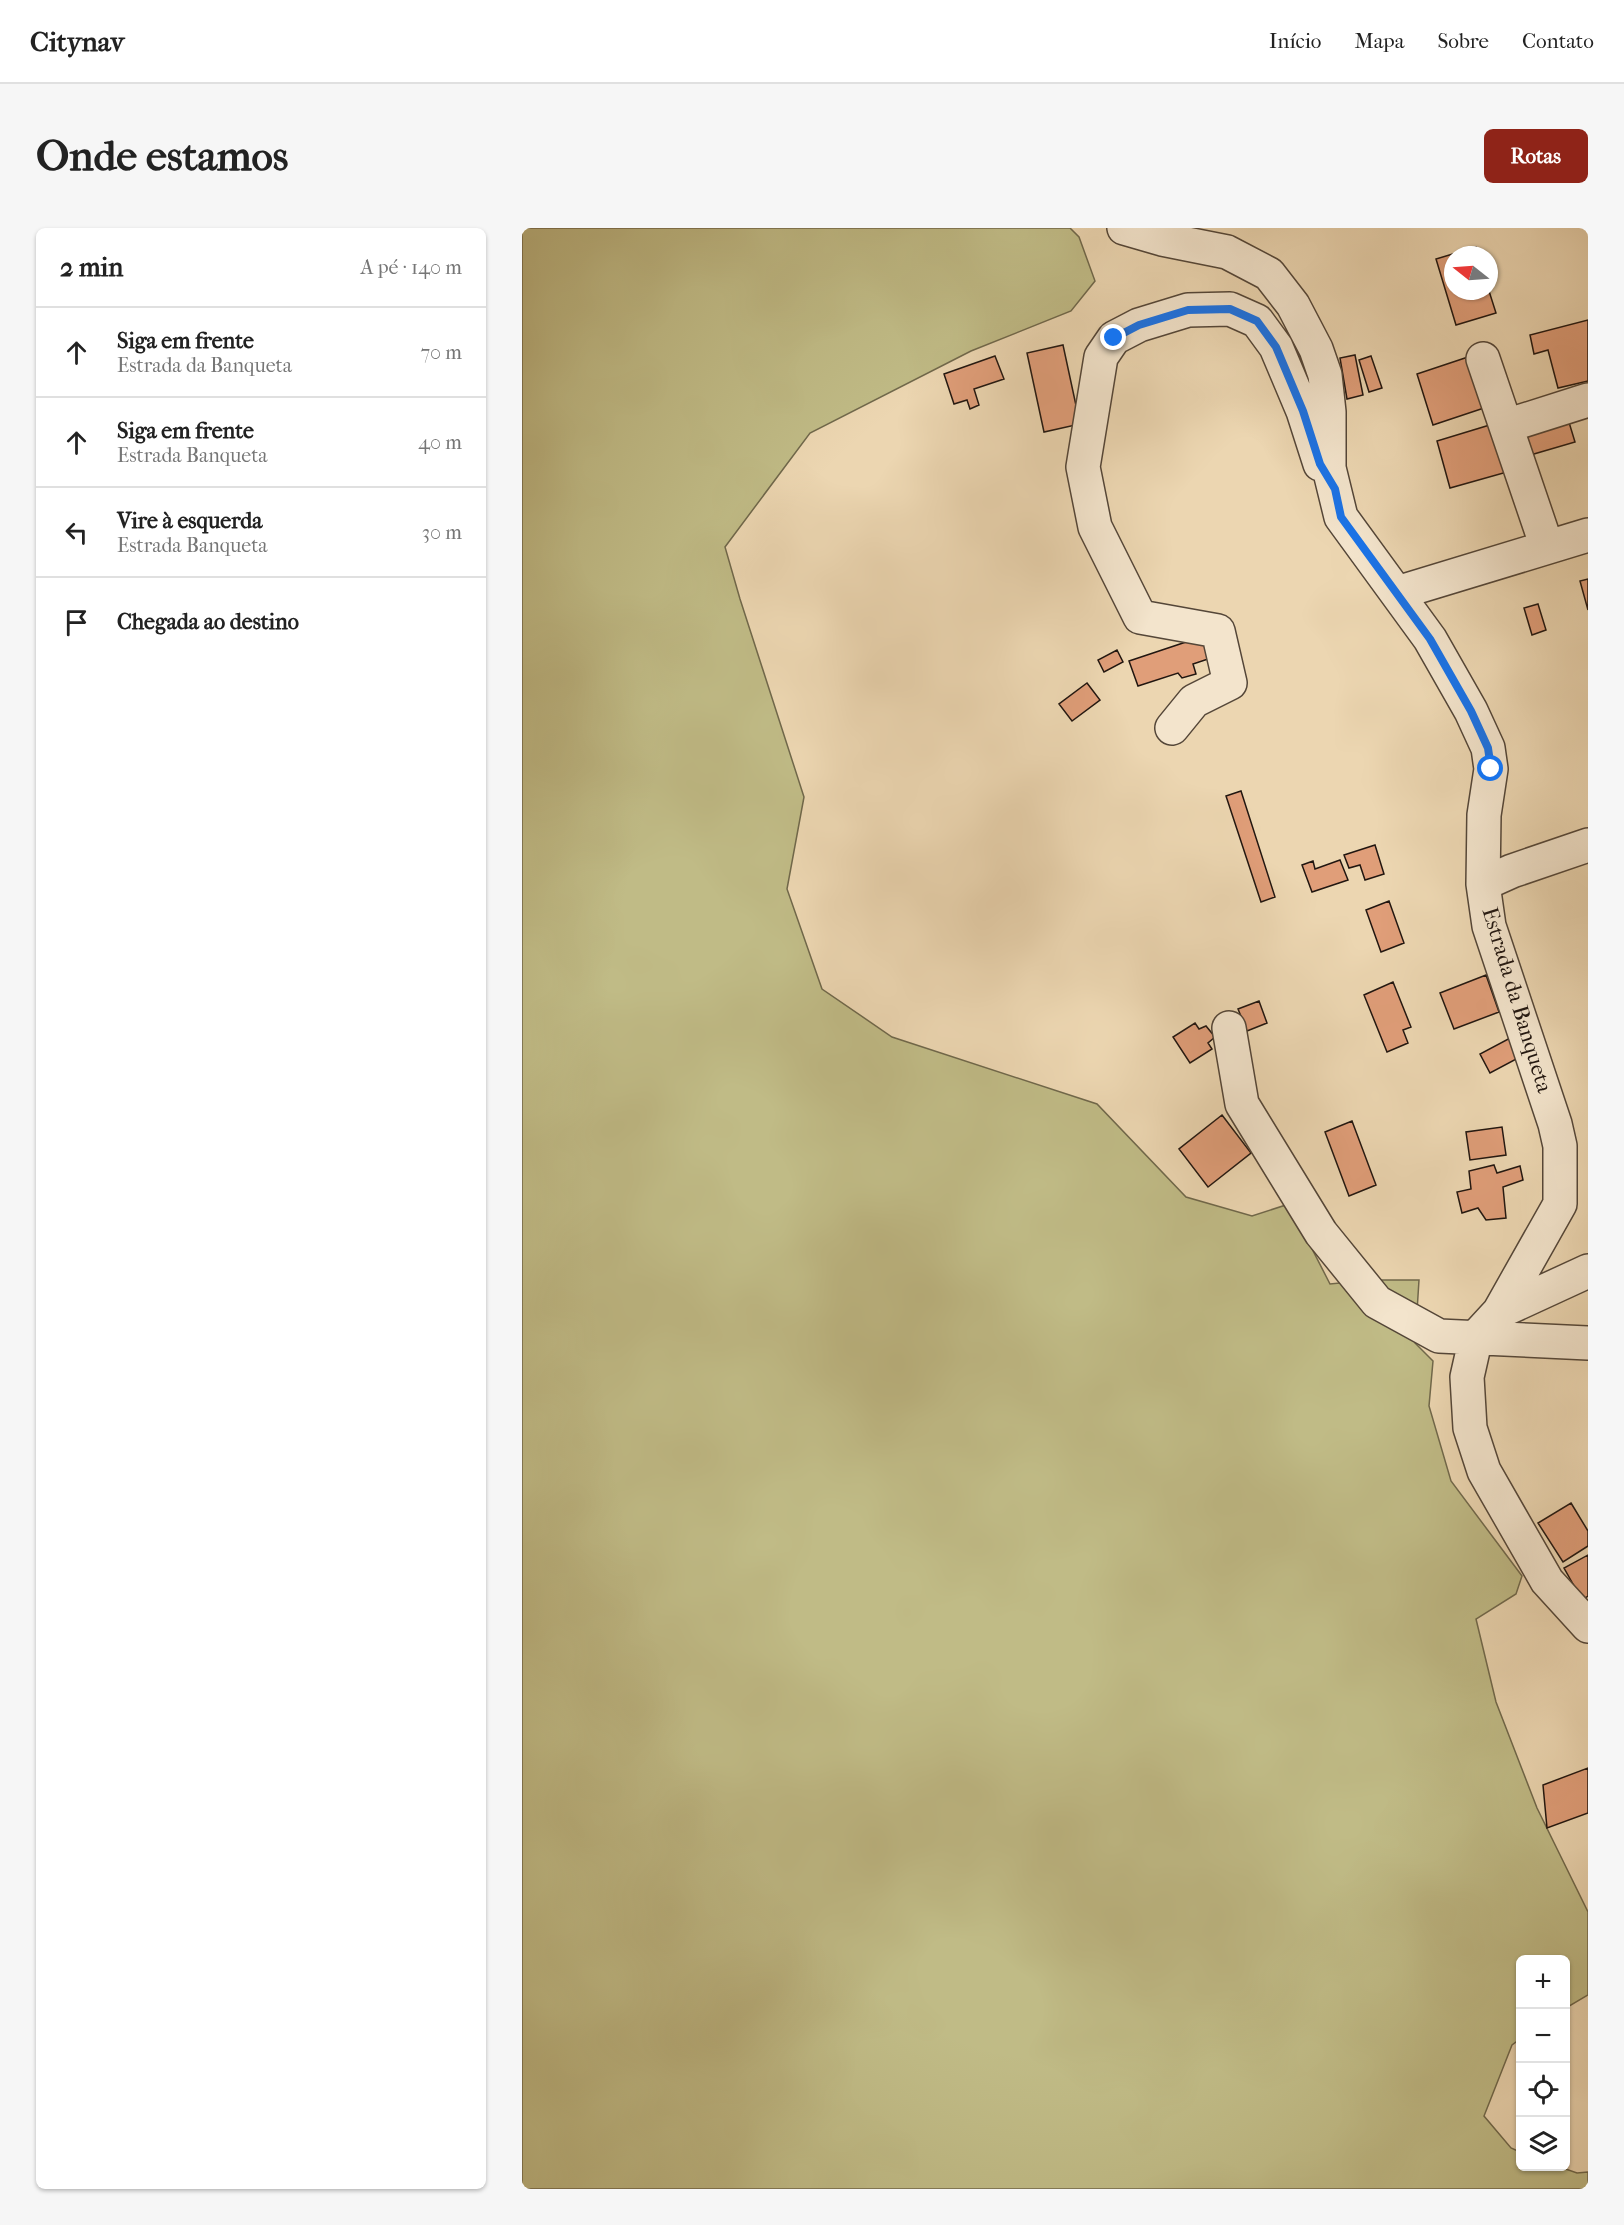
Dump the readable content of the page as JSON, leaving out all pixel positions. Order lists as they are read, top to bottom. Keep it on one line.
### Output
{"streets":{"street":["Estrada da Banqueta"]},"north":"left","page":{"header":"Citynav","nav":["Início","Mapa","Sobre","Contato"],"buttons":"Rotas","title":"Onde estamos","heading":["2 min","A pé · 140 m"],"list":[["Siga em frente","Estrada da Banqueta","70 m"],["Siga em frente","Estrada Banqueta","40 m"],["Vire à esquerda","Estrada Banqueta","30 m"],"Chegada ao destino"],"map_buttons":["+","−"]}}
